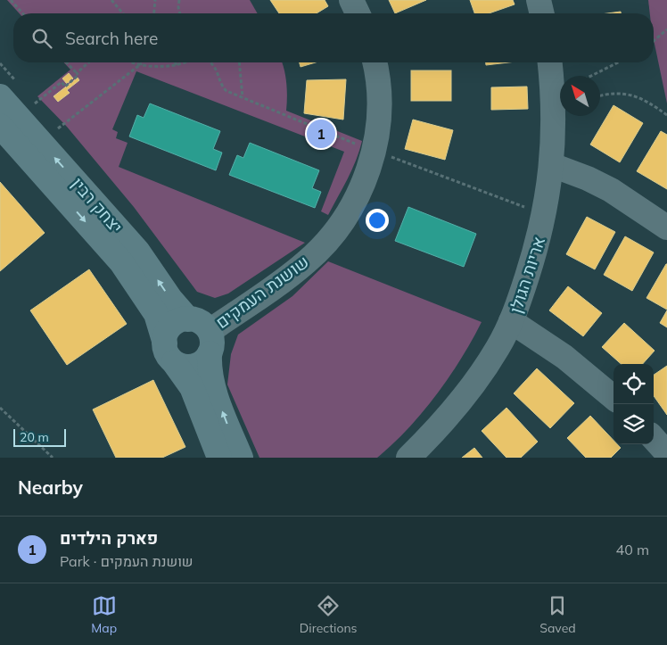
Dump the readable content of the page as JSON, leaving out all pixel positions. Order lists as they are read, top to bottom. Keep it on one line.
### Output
{"streets":{"main road":["יצחק רבין"],"street":["אריות הגולן","שושנת העמקים"]},"crossings":[["יצחק רבין","שושנת העמקים"]],"scale_bar":"20 m","north":"top left","page":{"search":"Search here","pins":"1","scale":"20 m","heading":"Nearby","list":[{"mark":"1","name":"פארק הילדים","note":"Park · שושנת העמקים","value":"40 m"}],"nav":["Map","Directions","Saved"]}}
